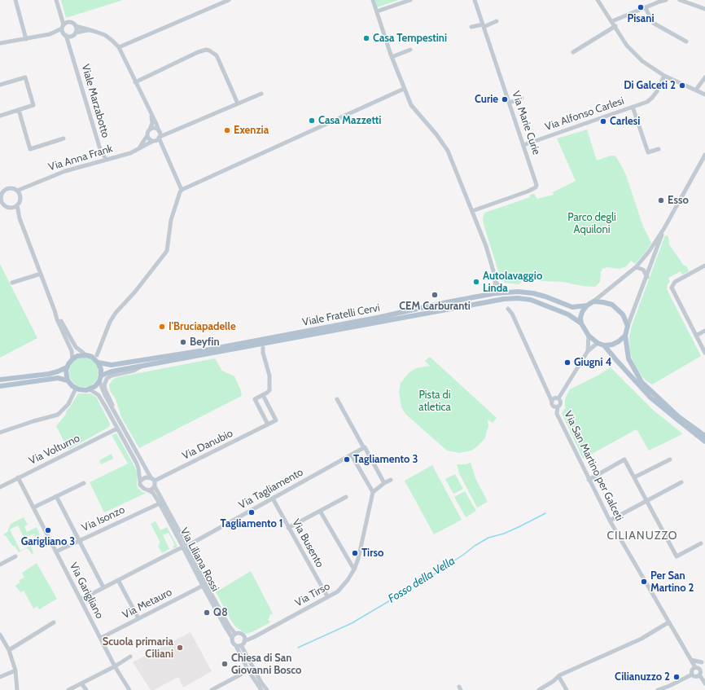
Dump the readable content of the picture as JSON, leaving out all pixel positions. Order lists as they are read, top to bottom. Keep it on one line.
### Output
{"streets":{"main road":["Viale Fratelli Cervi"],"street":["Viale Marzabotto","Via Alfonso Carlesi","Via Marie Curie","Via Anna Frank","Via Danubio","Via Volturno","Via San Martino per Galceti","Via Tagliamento","Via Isonzo","Via Busento","Via Liliana Rossi","Via Garigliano","Via Tirso","Via Metauro"]},"crossings":[["Viale Marzabotto","Via Anna Frank"],["Via Alfonso Carlesi","Via Marie Curie"],["Via Danubio","Via Liliana Rossi"],["Via Volturno","Via Garigliano"],["Via Tagliamento","Via Busento"],["Via Tagliamento","Via Liliana Rossi"],["Via Tagliamento","Via Garigliano"],["Via Isonzo","Via Liliana Rossi"],["Via Isonzo","Via Garigliano"],["Via Busento","Via Tirso"],["Via Liliana Rossi","Via Metauro"],["Via Garigliano","Via Metauro"]],"districts":["CILIANUZZO"],"water":["Fosso della Vella"],"parks":["Parco degli Aquiloni","Pista di atletica"],"places":["Pisani","Casa Tempestini","Di Galceti 2","Curie","Casa Mazzetti","Carlesi","Exenzia","Esso","Autolavaggio Linda","CEM Carburanti","I'Bruciapadelle","Beyfin","Giugni 4","Tagliamento 3","Tagliamento 1","Garigliano 3","Tirso","Per San Martino 2","Q8","Scuola primaria Ciliani","Chiesa di San Giovanni Bosco","Cilianuzzo 2"]}
